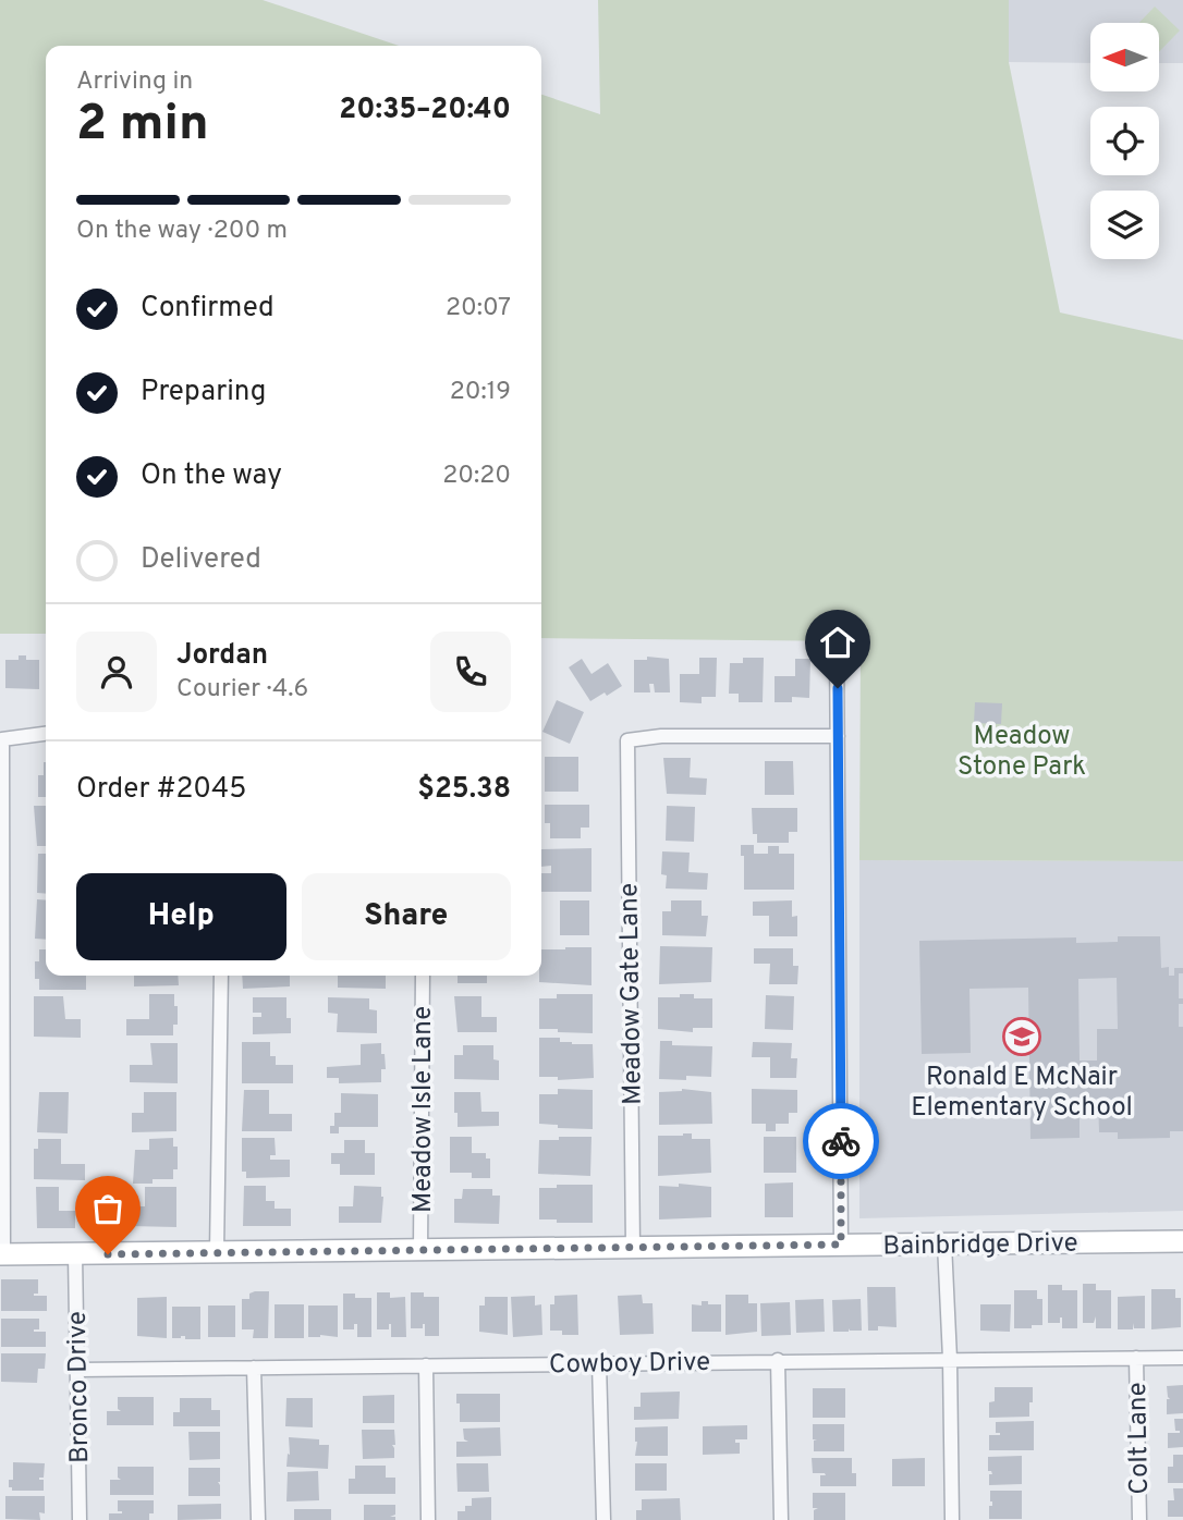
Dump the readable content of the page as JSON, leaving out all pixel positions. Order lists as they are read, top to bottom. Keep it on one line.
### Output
{"streets":{"street":["Meadow Gate Lane","Meadow Isle Lane","Bainbridge Drive","Cowboy Drive","Bronco Drive","Colt Lane"]},"crossings":[["Meadow Gate Lane","Bainbridge Drive"],["Meadow Isle Lane","Bainbridge Drive"],["Bainbridge Drive","Bronco Drive"],["Cowboy Drive","Bronco Drive"],["Cowboy Drive","Colt Lane"]],"parks":["Meadow Stone Park"],"places":{"school or university":["Ronald E McNair Elementary School"]},"north":"left","page":{"heading":["2 min","Arriving in","20:35–20:40"],"panel":["Jordan","Courier · 4.6","Order #2045","$25.38"],"bar":"On the way · 200 m","list":[["Confirmed","20:07"],["Preparing","20:19"],["On the way","20:20"],"Delivered"],"buttons":["Help","Share"]}}
